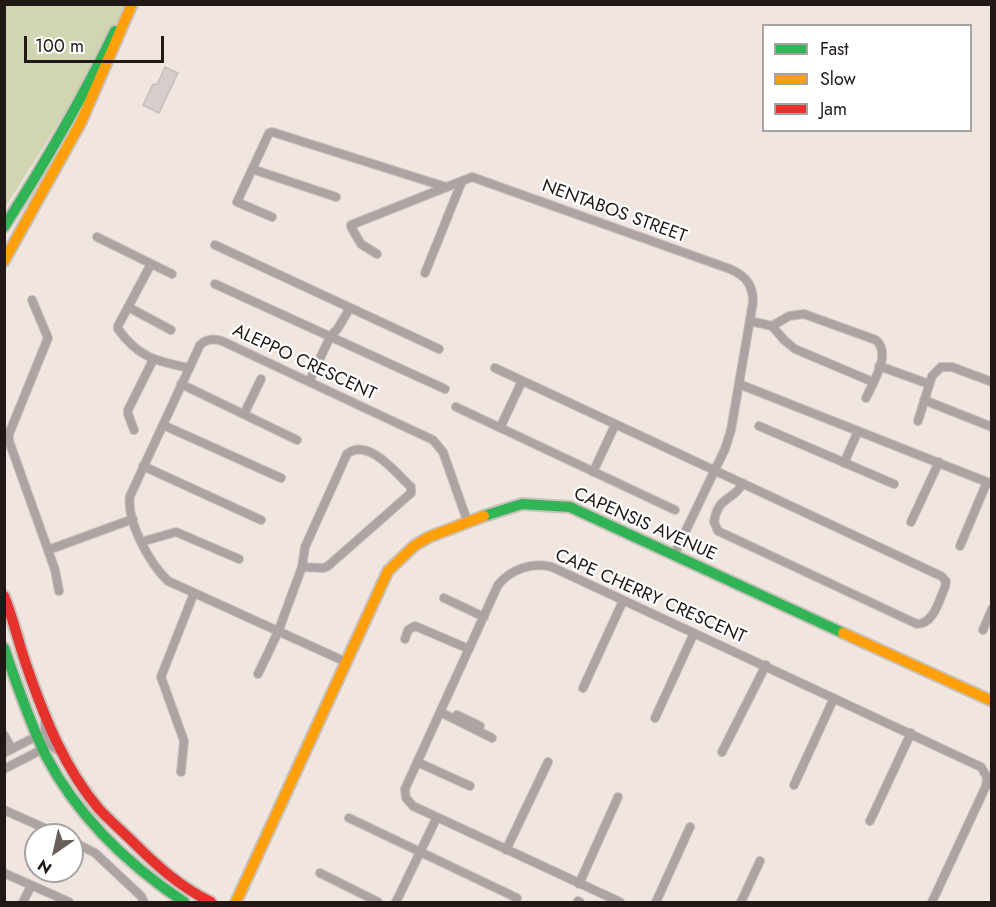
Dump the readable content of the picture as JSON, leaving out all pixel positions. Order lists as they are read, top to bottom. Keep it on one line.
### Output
{"streets":{"main road":["CAPENSIS AVENUE"],"street":["NENTABOS STREET","ALEPPO CRESCENT","CAPE CHERRY CRESCENT"]},"crossings":[["ALEPPO CRESCENT","CAPENSIS AVENUE"]],"legend":["Fast","Slow","Jam"],"scale_bar":"100 m","north":"bottom left"}
